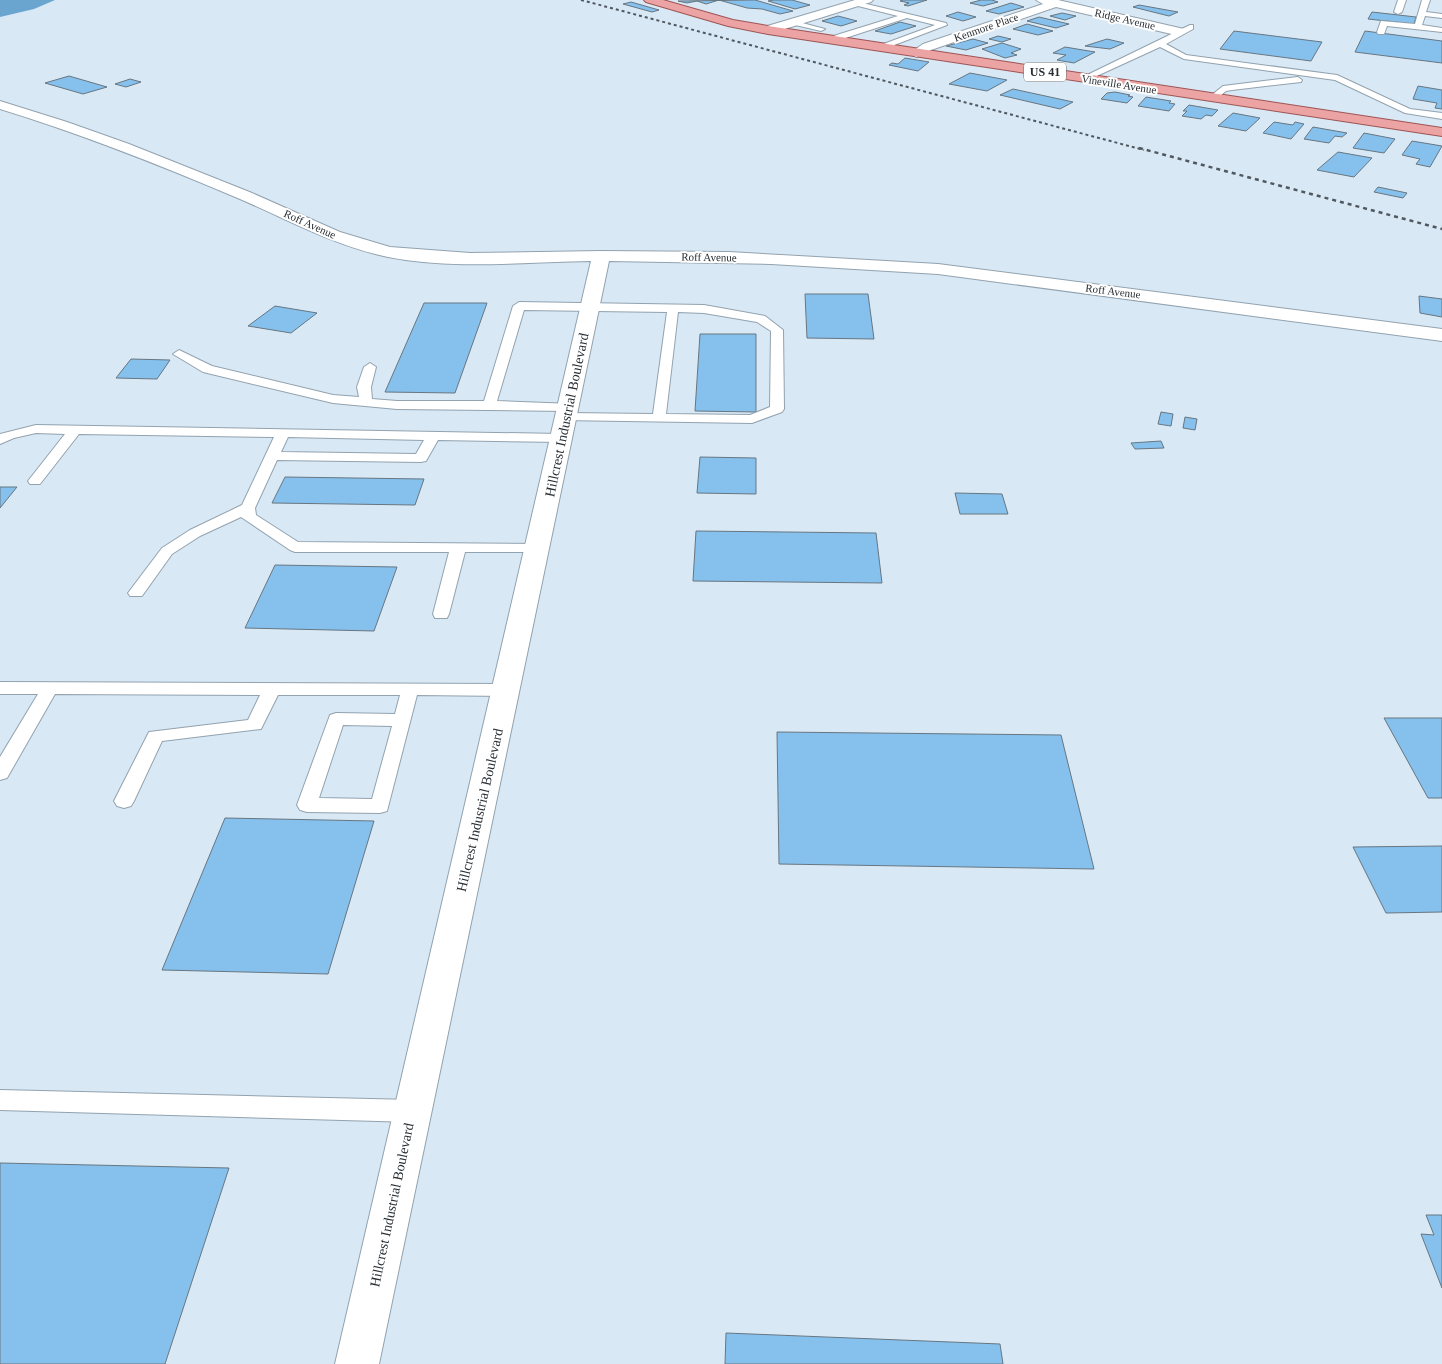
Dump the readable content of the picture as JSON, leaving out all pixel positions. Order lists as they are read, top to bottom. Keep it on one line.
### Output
{"streets":{"main road":["US 41","Vineville Avenue"],"street":["Ridge Avenue","Kenmore Place","Roff Avenue","Hillcrest Industrial Boulevard"]},"crossings":[["Ridge Avenue","Kenmore Place"],["Kenmore Place","Vineville Avenue"],["Roff Avenue","Hillcrest Industrial Boulevard"]]}
